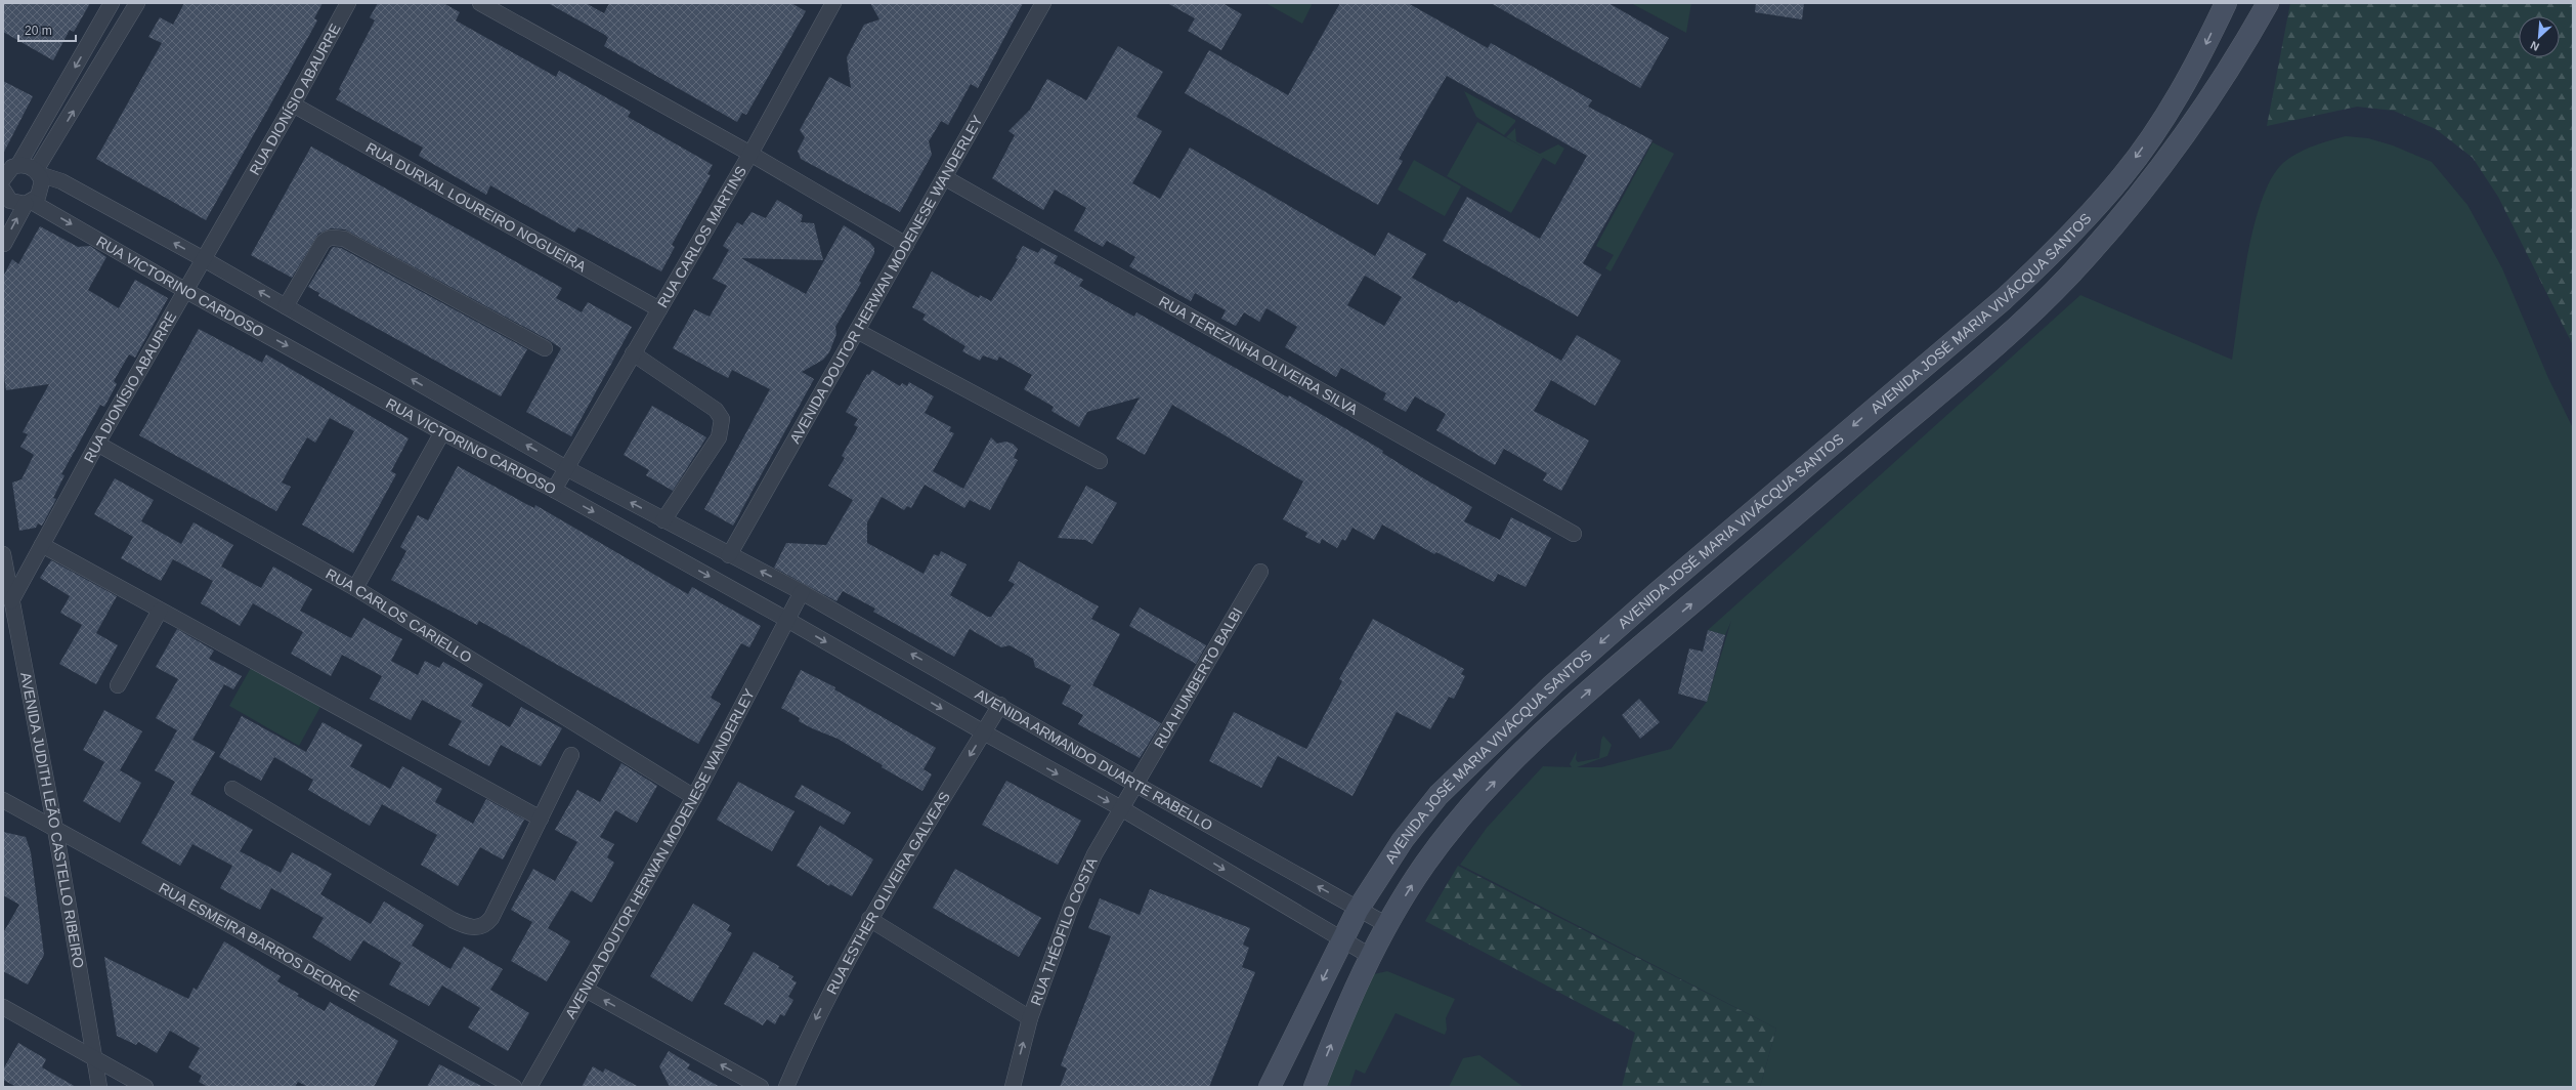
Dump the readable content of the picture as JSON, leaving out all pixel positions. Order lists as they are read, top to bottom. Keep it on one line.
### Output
{"streets":{"main road":["AVENIDA JOSÉ MARIA VIVÁCQUA SANTOS"],"street":["RUA DIONÍSIO ABAURRE","RUA DURVAL LOUREIRO NOGUEIRA","RUA CARLOS MARTINS","AVENIDA DOUTOR HERWAN MODENESE WANDERLEY","RUA VICTORINO CARDOSO","RUA TEREZINHA OLIVEIRA SILVA","RUA CARLOS CARIELLO","RUA HUMBERTO BALBI","AVENIDA ARMANDO DUARTE RABELLO","AVENIDA JUDITH LEÃO CASTELLO RIBEIRO","RUA ESTHER OLIVEIRA GALVEAS","RUA THÉOFILO COSTA","RUA ESMEIRA BARROS DEORCE"]},"crossings":[["RUA DIONÍSIO ABAURRE","RUA DURVAL LOUREIRO NOGUEIRA"],["RUA DIONÍSIO ABAURRE","RUA VICTORINO CARDOSO"],["RUA DIONÍSIO ABAURRE","RUA CARLOS CARIELLO"],["RUA DIONÍSIO ABAURRE","AVENIDA JUDITH LEÃO CASTELLO RIBEIRO"],["RUA DURVAL LOUREIRO NOGUEIRA","RUA CARLOS MARTINS"],["RUA CARLOS MARTINS","RUA VICTORINO CARDOSO"],["RUA CARLOS MARTINS","AVENIDA ARMANDO DUARTE RABELLO"],["AVENIDA DOUTOR HERWAN MODENESE WANDERLEY","RUA TEREZINHA OLIVEIRA SILVA"],["AVENIDA DOUTOR HERWAN MODENESE WANDERLEY","RUA CARLOS CARIELLO"],["AVENIDA DOUTOR HERWAN MODENESE WANDERLEY","AVENIDA ARMANDO DUARTE RABELLO"],["RUA VICTORINO CARDOSO","AVENIDA ARMANDO DUARTE RABELLO"],["AVENIDA JOSÉ MARIA VIVÁCQUA SANTOS","AVENIDA ARMANDO DUARTE RABELLO"],["RUA HUMBERTO BALBI","AVENIDA ARMANDO DUARTE RABELLO"],["RUA HUMBERTO BALBI","RUA THÉOFILO COSTA"],["AVENIDA ARMANDO DUARTE RABELLO","RUA ESTHER OLIVEIRA GALVEAS"],["AVENIDA ARMANDO DUARTE RABELLO","RUA THÉOFILO COSTA"],["AVENIDA JUDITH LEÃO CASTELLO RIBEIRO","RUA ESMEIRA BARROS DEORCE"]],"one_way":["RUA ESTHER OLIVEIRA GALVEAS"],"scale_bar":"20 m","north":"bottom left"}
